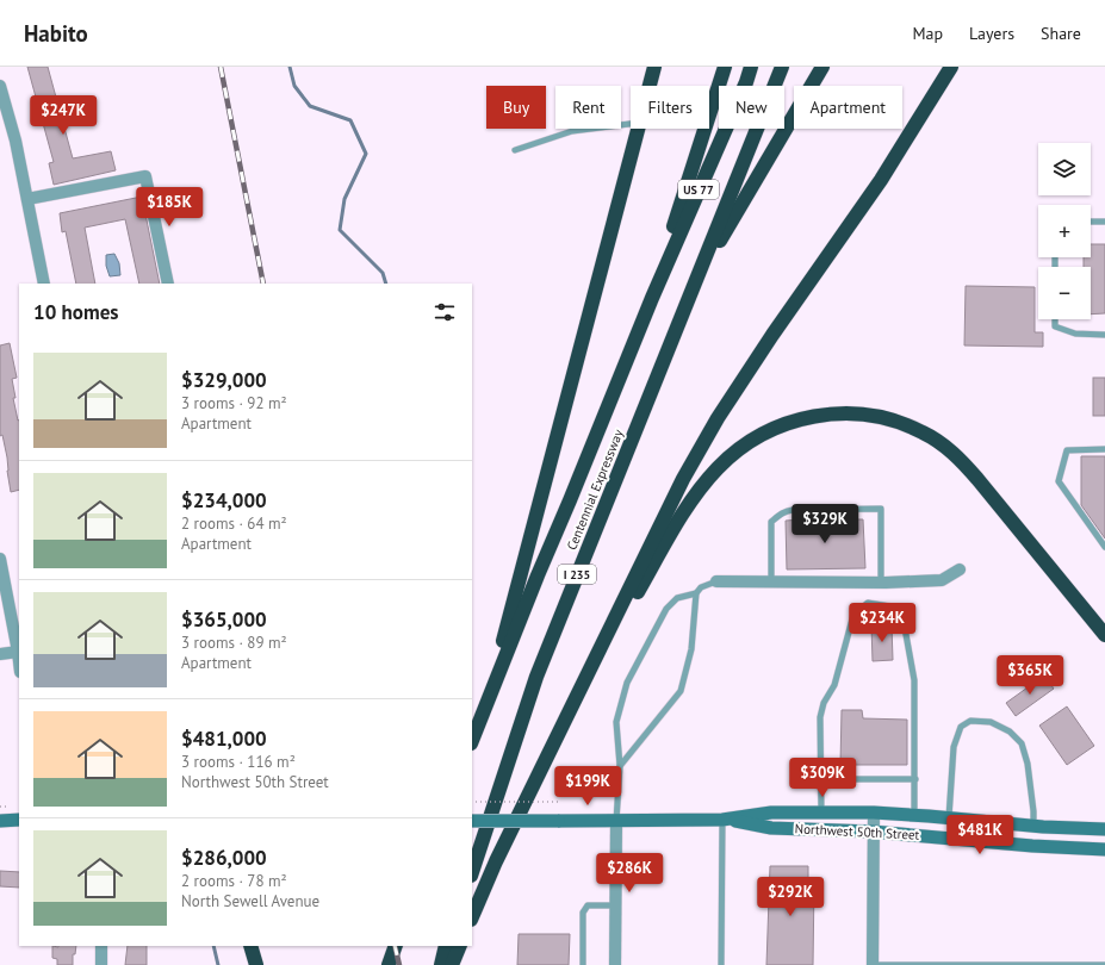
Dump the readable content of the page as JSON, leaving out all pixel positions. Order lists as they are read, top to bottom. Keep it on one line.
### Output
{"streets":{"highway":["US 77","Centennial Expressway","I 235"],"main road":["Northwest 50th Street"]},"crossings":[["US 77","Centennial Expressway"]],"page":{"header":"Habito","nav":["Map","Layers","Share"],"chip":["Buy","Rent","Filters","New","Apartment"],"price":["$247K","$185K","$329K","$234K","$365K","$309K","$199K","$481K","$286K","$292K"],"map_buttons":["+","−"],"heading":"10 homes","list":[{"name":"$329,000","note":"3 rooms · 92 m² · Apartment"},{"name":"$234,000","note":"2 rooms · 64 m² · Apartment"},{"name":"$365,000","note":"3 rooms · 89 m² · Apartment"},{"name":"$481,000","note":"3 rooms · 116 m² · Northwest 50th Street"},{"name":"$286,000","note":"2 rooms · 78 m² · North Sewell Avenue"}]}}
